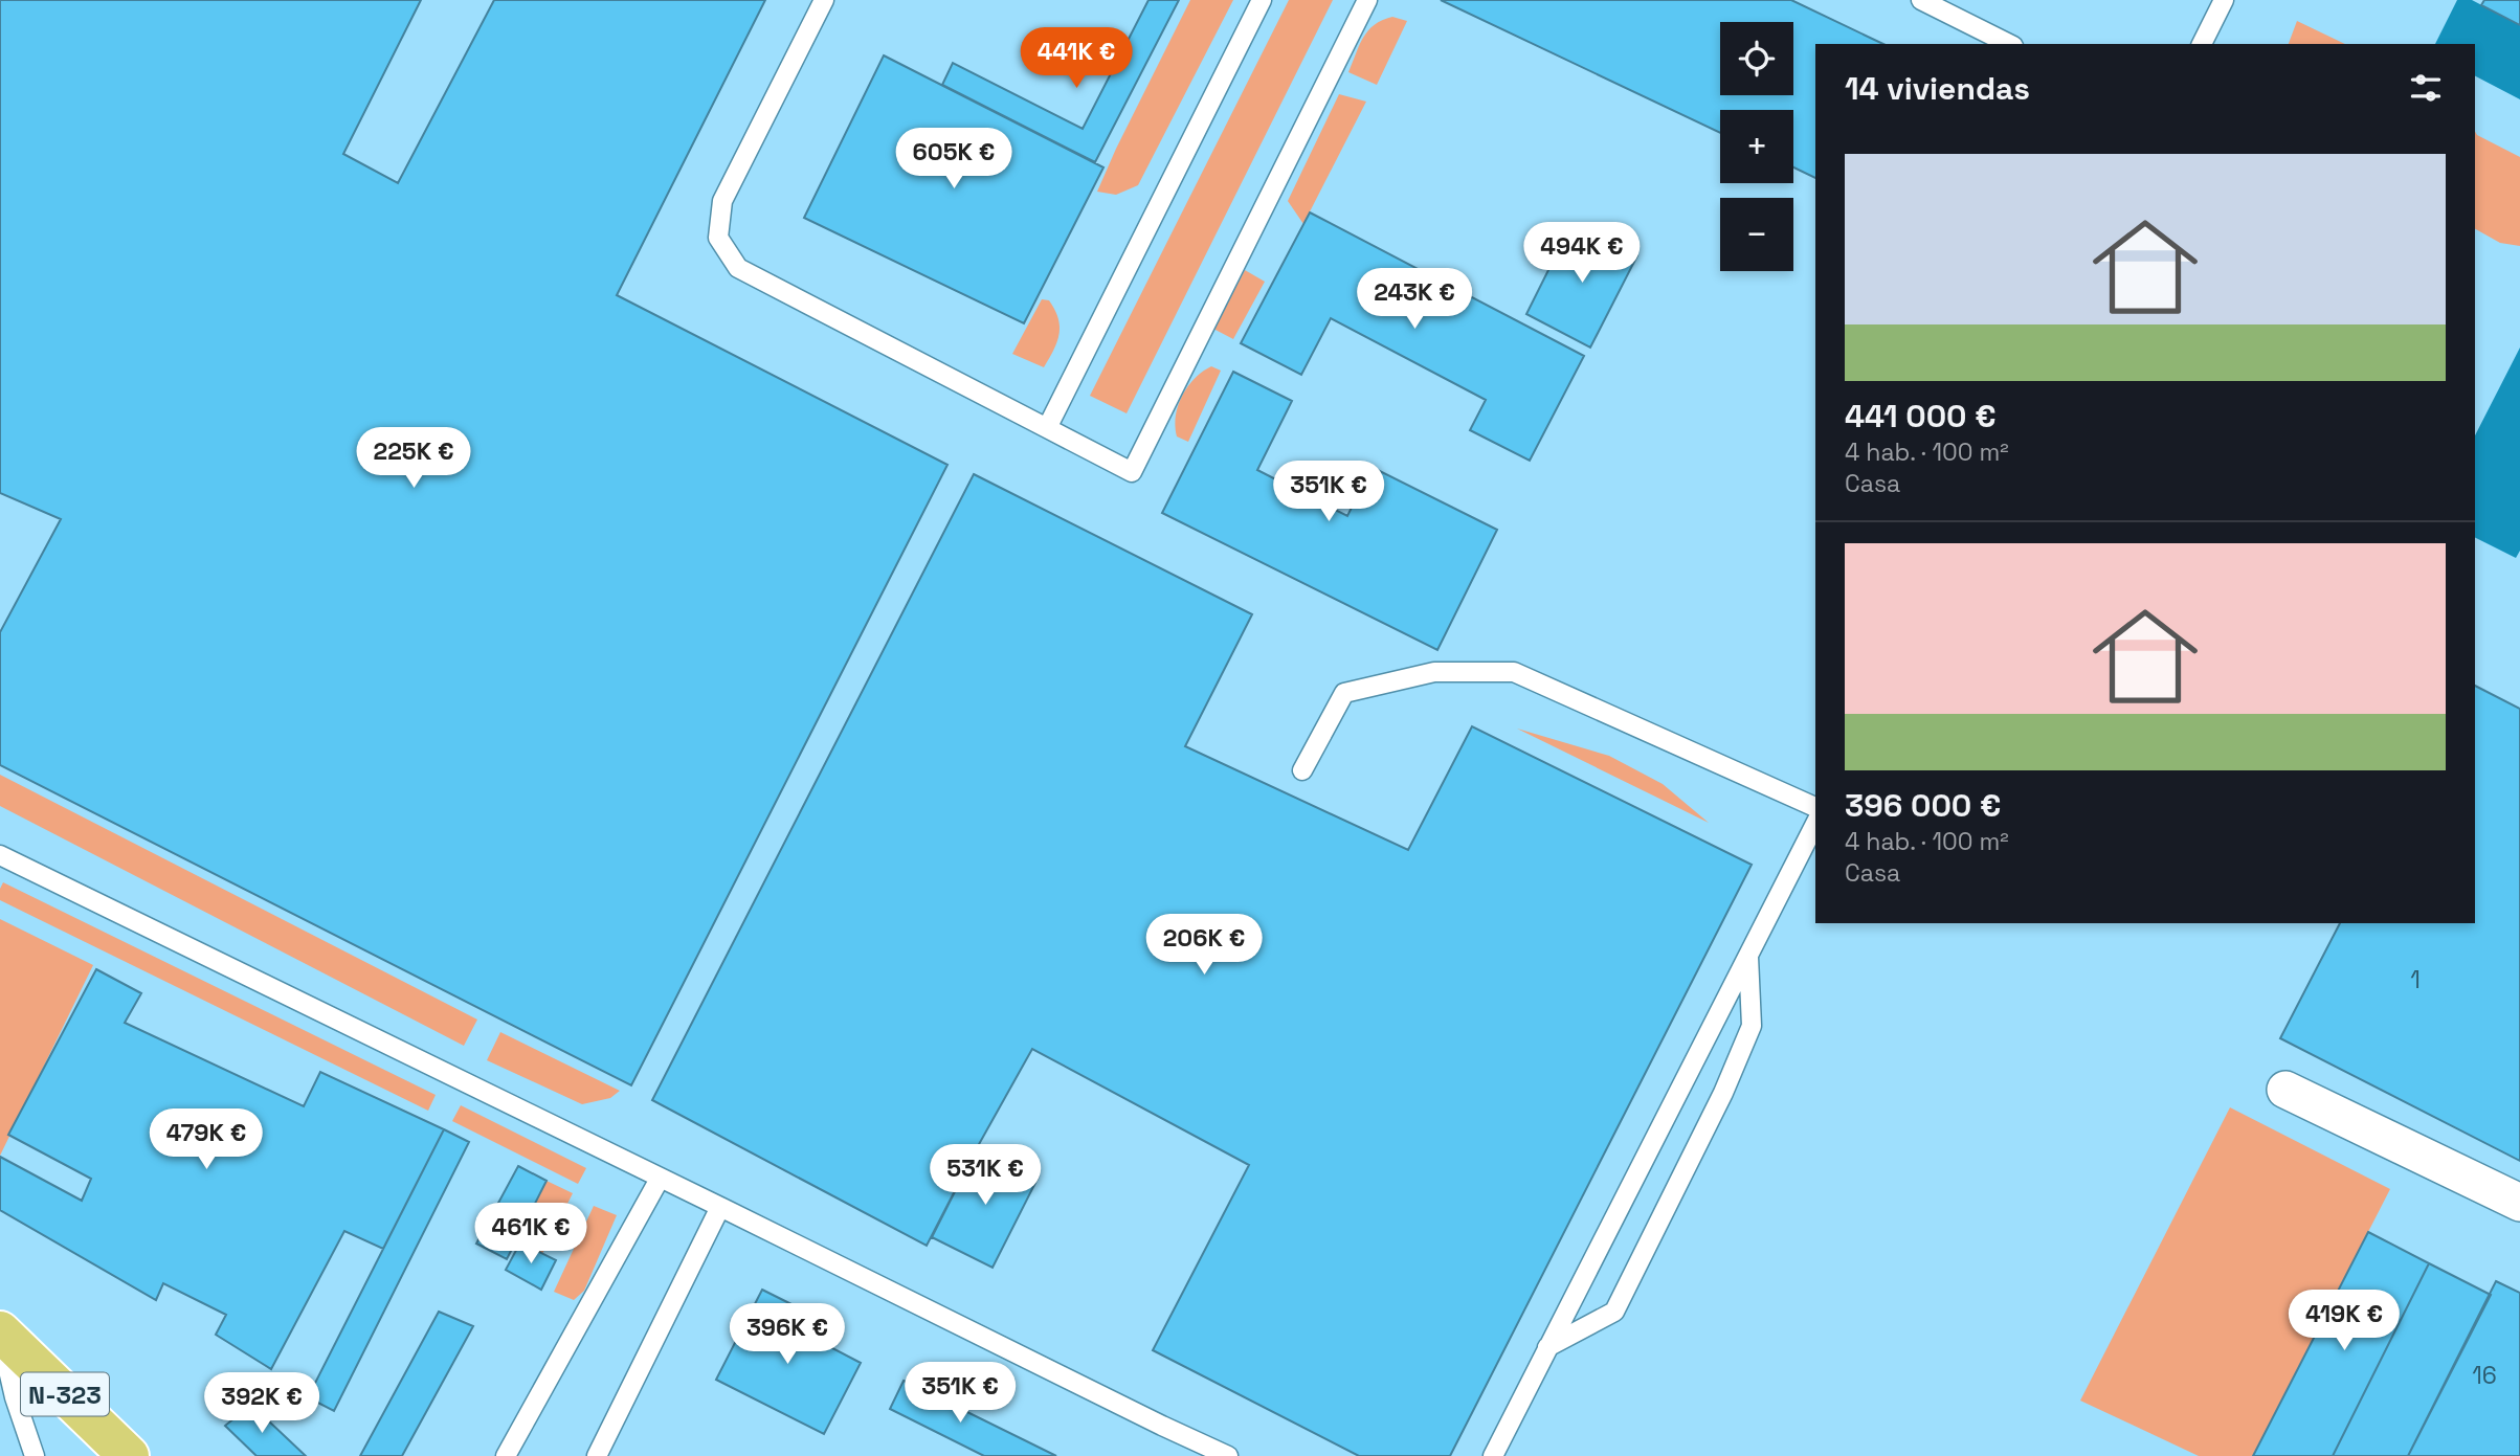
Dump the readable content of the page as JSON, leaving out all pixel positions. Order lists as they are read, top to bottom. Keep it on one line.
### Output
{"streets":{"highway":["N-323"]},"house_numbers":["1","16"],"page":{"map_buttons":["+","−"],"price":["441K €","605K €","494K €","243K €","225K €","351K €","206K €","479K €","531K €","461K €","419K €","396K €","351K €","392K €"],"heading":"14 viviendas","list":[{"name":"441 000 €","note":"4 hab. · 100 m² · Casa"},{"name":"396 000 €","note":"4 hab. · 100 m² · Casa"}]}}
